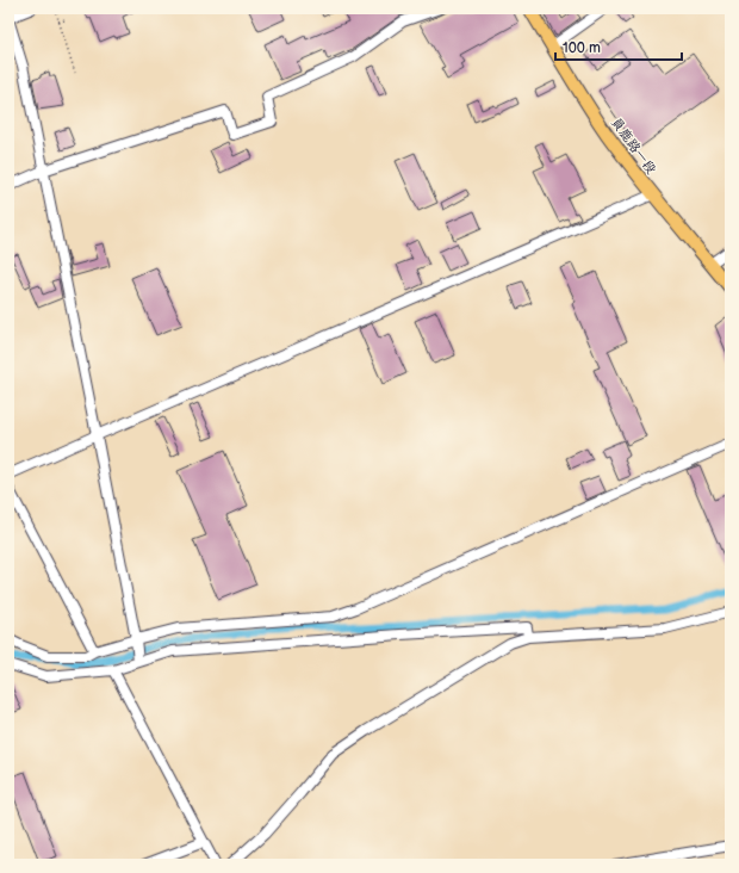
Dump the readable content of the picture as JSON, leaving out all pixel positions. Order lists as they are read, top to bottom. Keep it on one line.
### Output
{"streets":{"main road":["員鹿路一段"]},"scale_bar":"100 m"}
